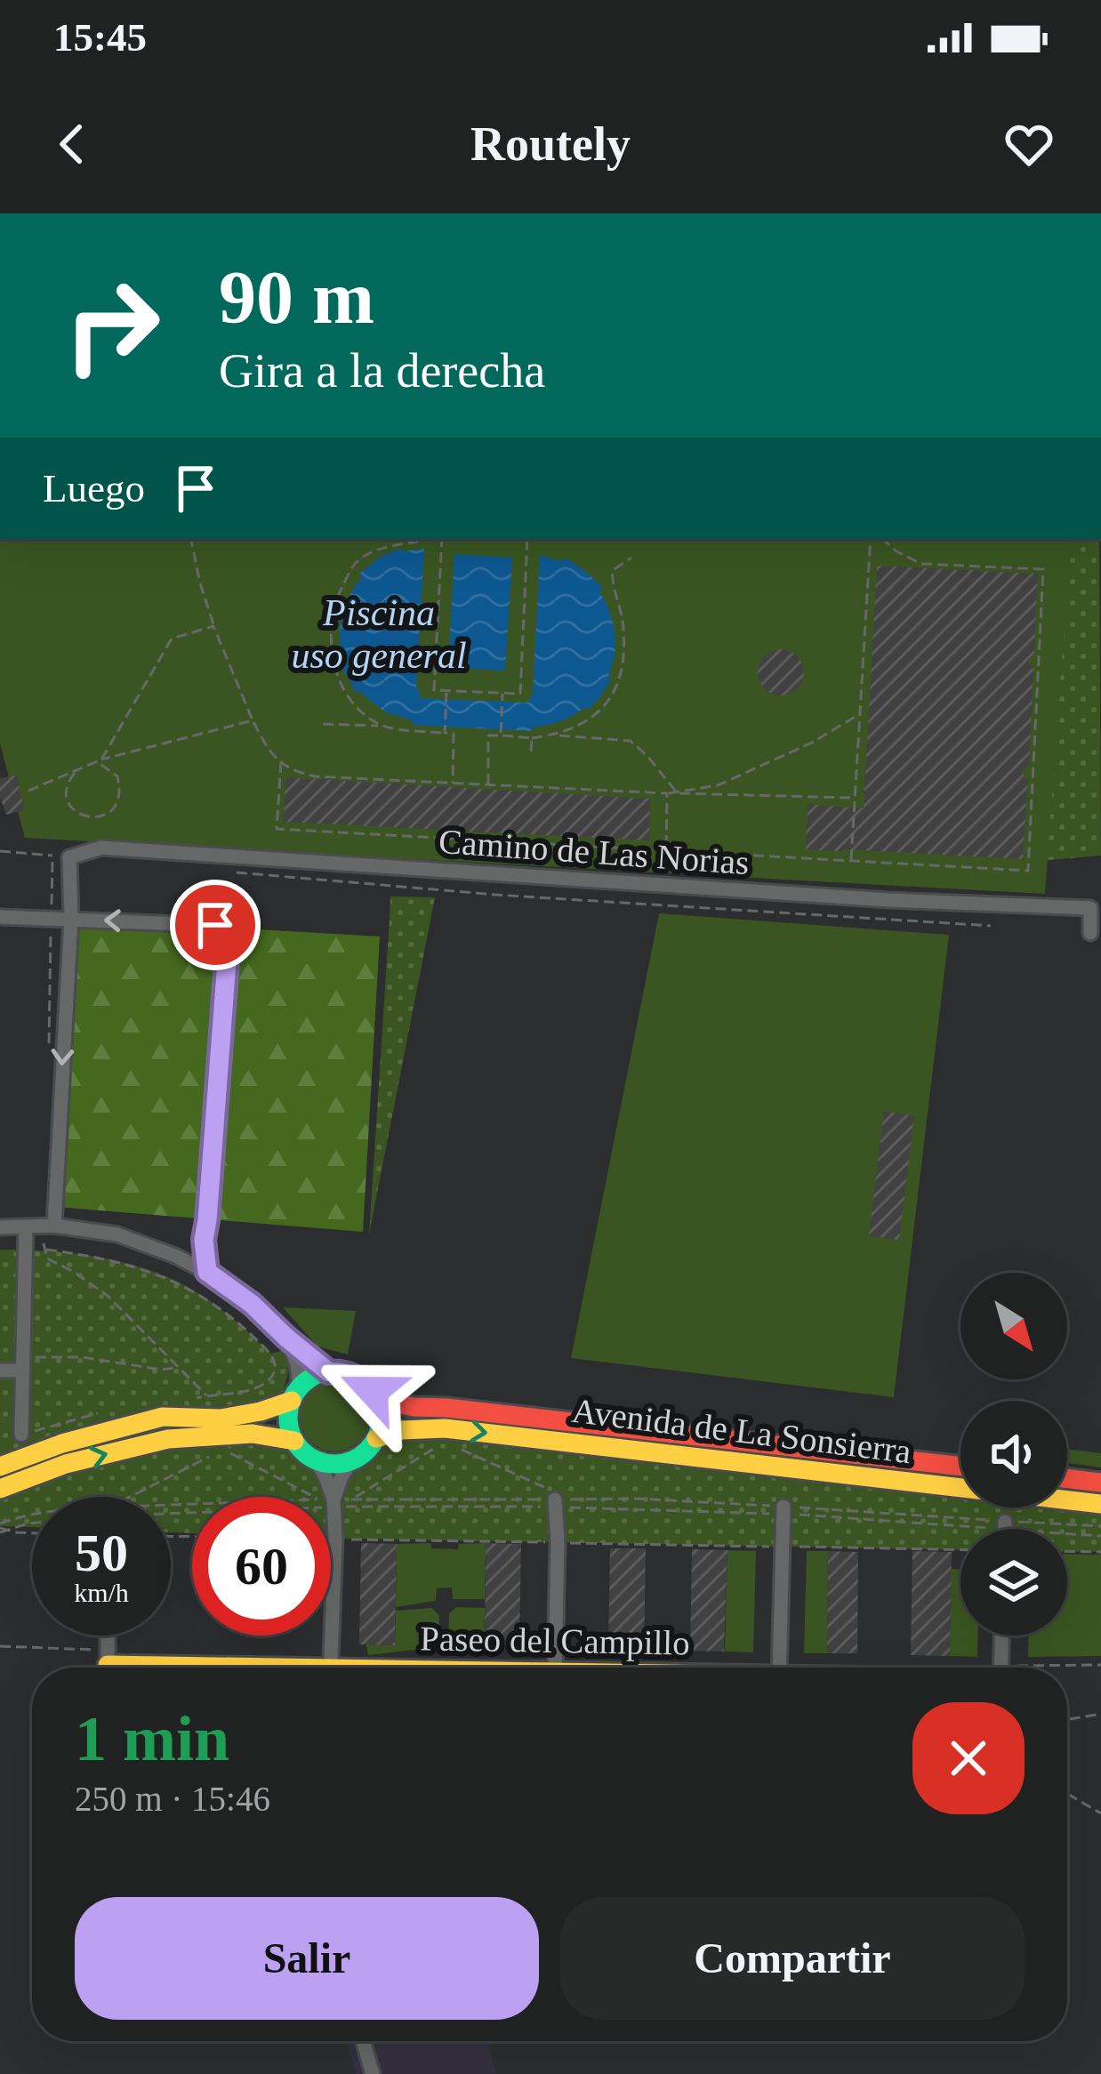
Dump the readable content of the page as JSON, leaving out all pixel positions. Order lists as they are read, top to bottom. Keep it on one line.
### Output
{"streets":{"main road":["Avenida de La Sonsierra","Paseo del Campillo"],"street":["Camino de Las Norias"]},"water":["Piscina uso general"],"north":"bottom right","page":{"status":"15:45","header":"Routely","turn":["90 m","Gira a la derecha"],"then":"Luego","speed":"50 km/h","limit":"60","heading":["1 min","250 m · 15:46"],"buttons":["Salir","Compartir"]}}
